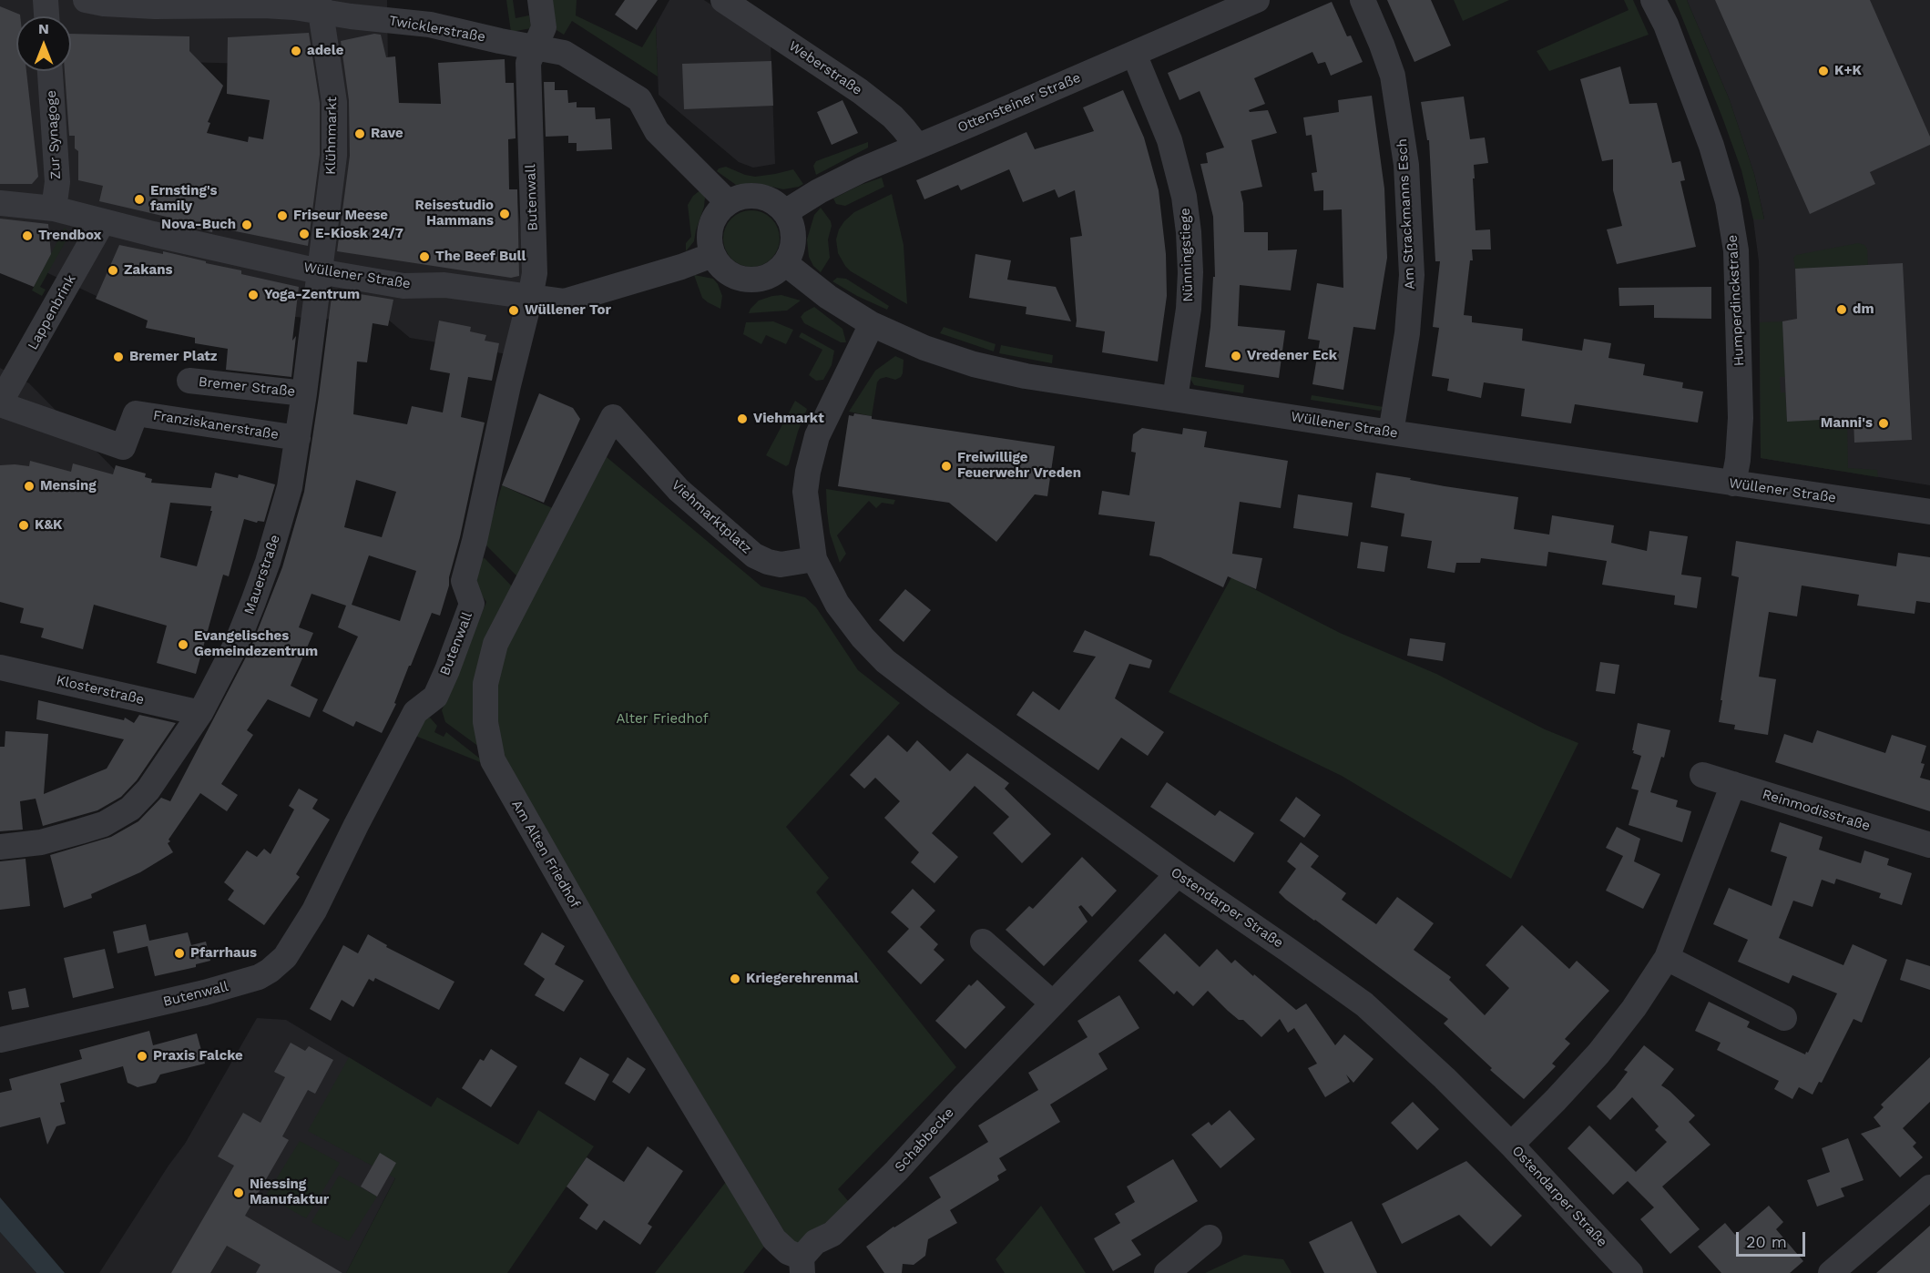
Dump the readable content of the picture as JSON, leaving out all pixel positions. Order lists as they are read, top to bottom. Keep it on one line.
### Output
{"streets":{"street":["Twicklerstraße","Weberstraße","Ottensteiner Straße","Zur Synagoge","Klühnmarkt","Butenwall","Am Strackmanns Esch","Nünningstiege","Wüllener Straße","Humperdinckstraße","Lappenbrink","Bremer Straße","Franziskanerstraße","Viehmarktplatz","Mauerstraße","Klosterstraße","Reinmodisstraße","Am Alten Friedhof","Ostendarper Straße","Schabbecke"]},"crossings":[["Twicklerstraße","Ottensteiner Straße"],["Twicklerstraße","Klühnmarkt"],["Twicklerstraße","Butenwall"],["Twicklerstraße","Wüllener Straße"],["Weberstraße","Ottensteiner Straße"],["Ottensteiner Straße","Nünningstiege"],["Ottensteiner Straße","Wüllener Straße"],["Zur Synagoge","Wüllener Straße"],["Klühnmarkt","Wüllener Straße"],["Klühnmarkt","Mauerstraße"],["Butenwall","Wüllener Straße"],["Am Strackmanns Esch","Wüllener Straße"],["Nünningstiege","Wüllener Straße"],["Wüllener Straße","Humperdinckstraße"],["Wüllener Straße","Lappenbrink"],["Wüllener Straße","Mauerstraße"],["Lappenbrink","Franziskanerstraße"],["Bremer Straße","Mauerstraße"],["Franziskanerstraße","Mauerstraße"],["Viehmarktplatz","Am Alten Friedhof"],["Viehmarktplatz","Ostendarper Straße"],["Mauerstraße","Klosterstraße"],["Am Alten Friedhof","Schabbecke"],["Ostendarper Straße","Schabbecke"]],"parks":["Alter Friedhof"],"places":["adele","K+K","Rave","Ernsting's family","Reisestudio Hammans","Friseur Meese","Nova-Buch","E-Kiosk 24/7","Trendbox","The Beef Bull","Zakans","Yoga-Zentrum","dm","Wüllener Tor","Vredener Eck","Bremer Platz","Viehmarkt","Manni's","Freiwillige Feuerwehr Vreden","Mensing","K&K","Evangelisches Gemeindezentrum","Pfarrhaus","Kriegerehrenmal","Praxis Falcke","Niessing Manufaktur"],"scale_bar":"20 m","north":"top"}
